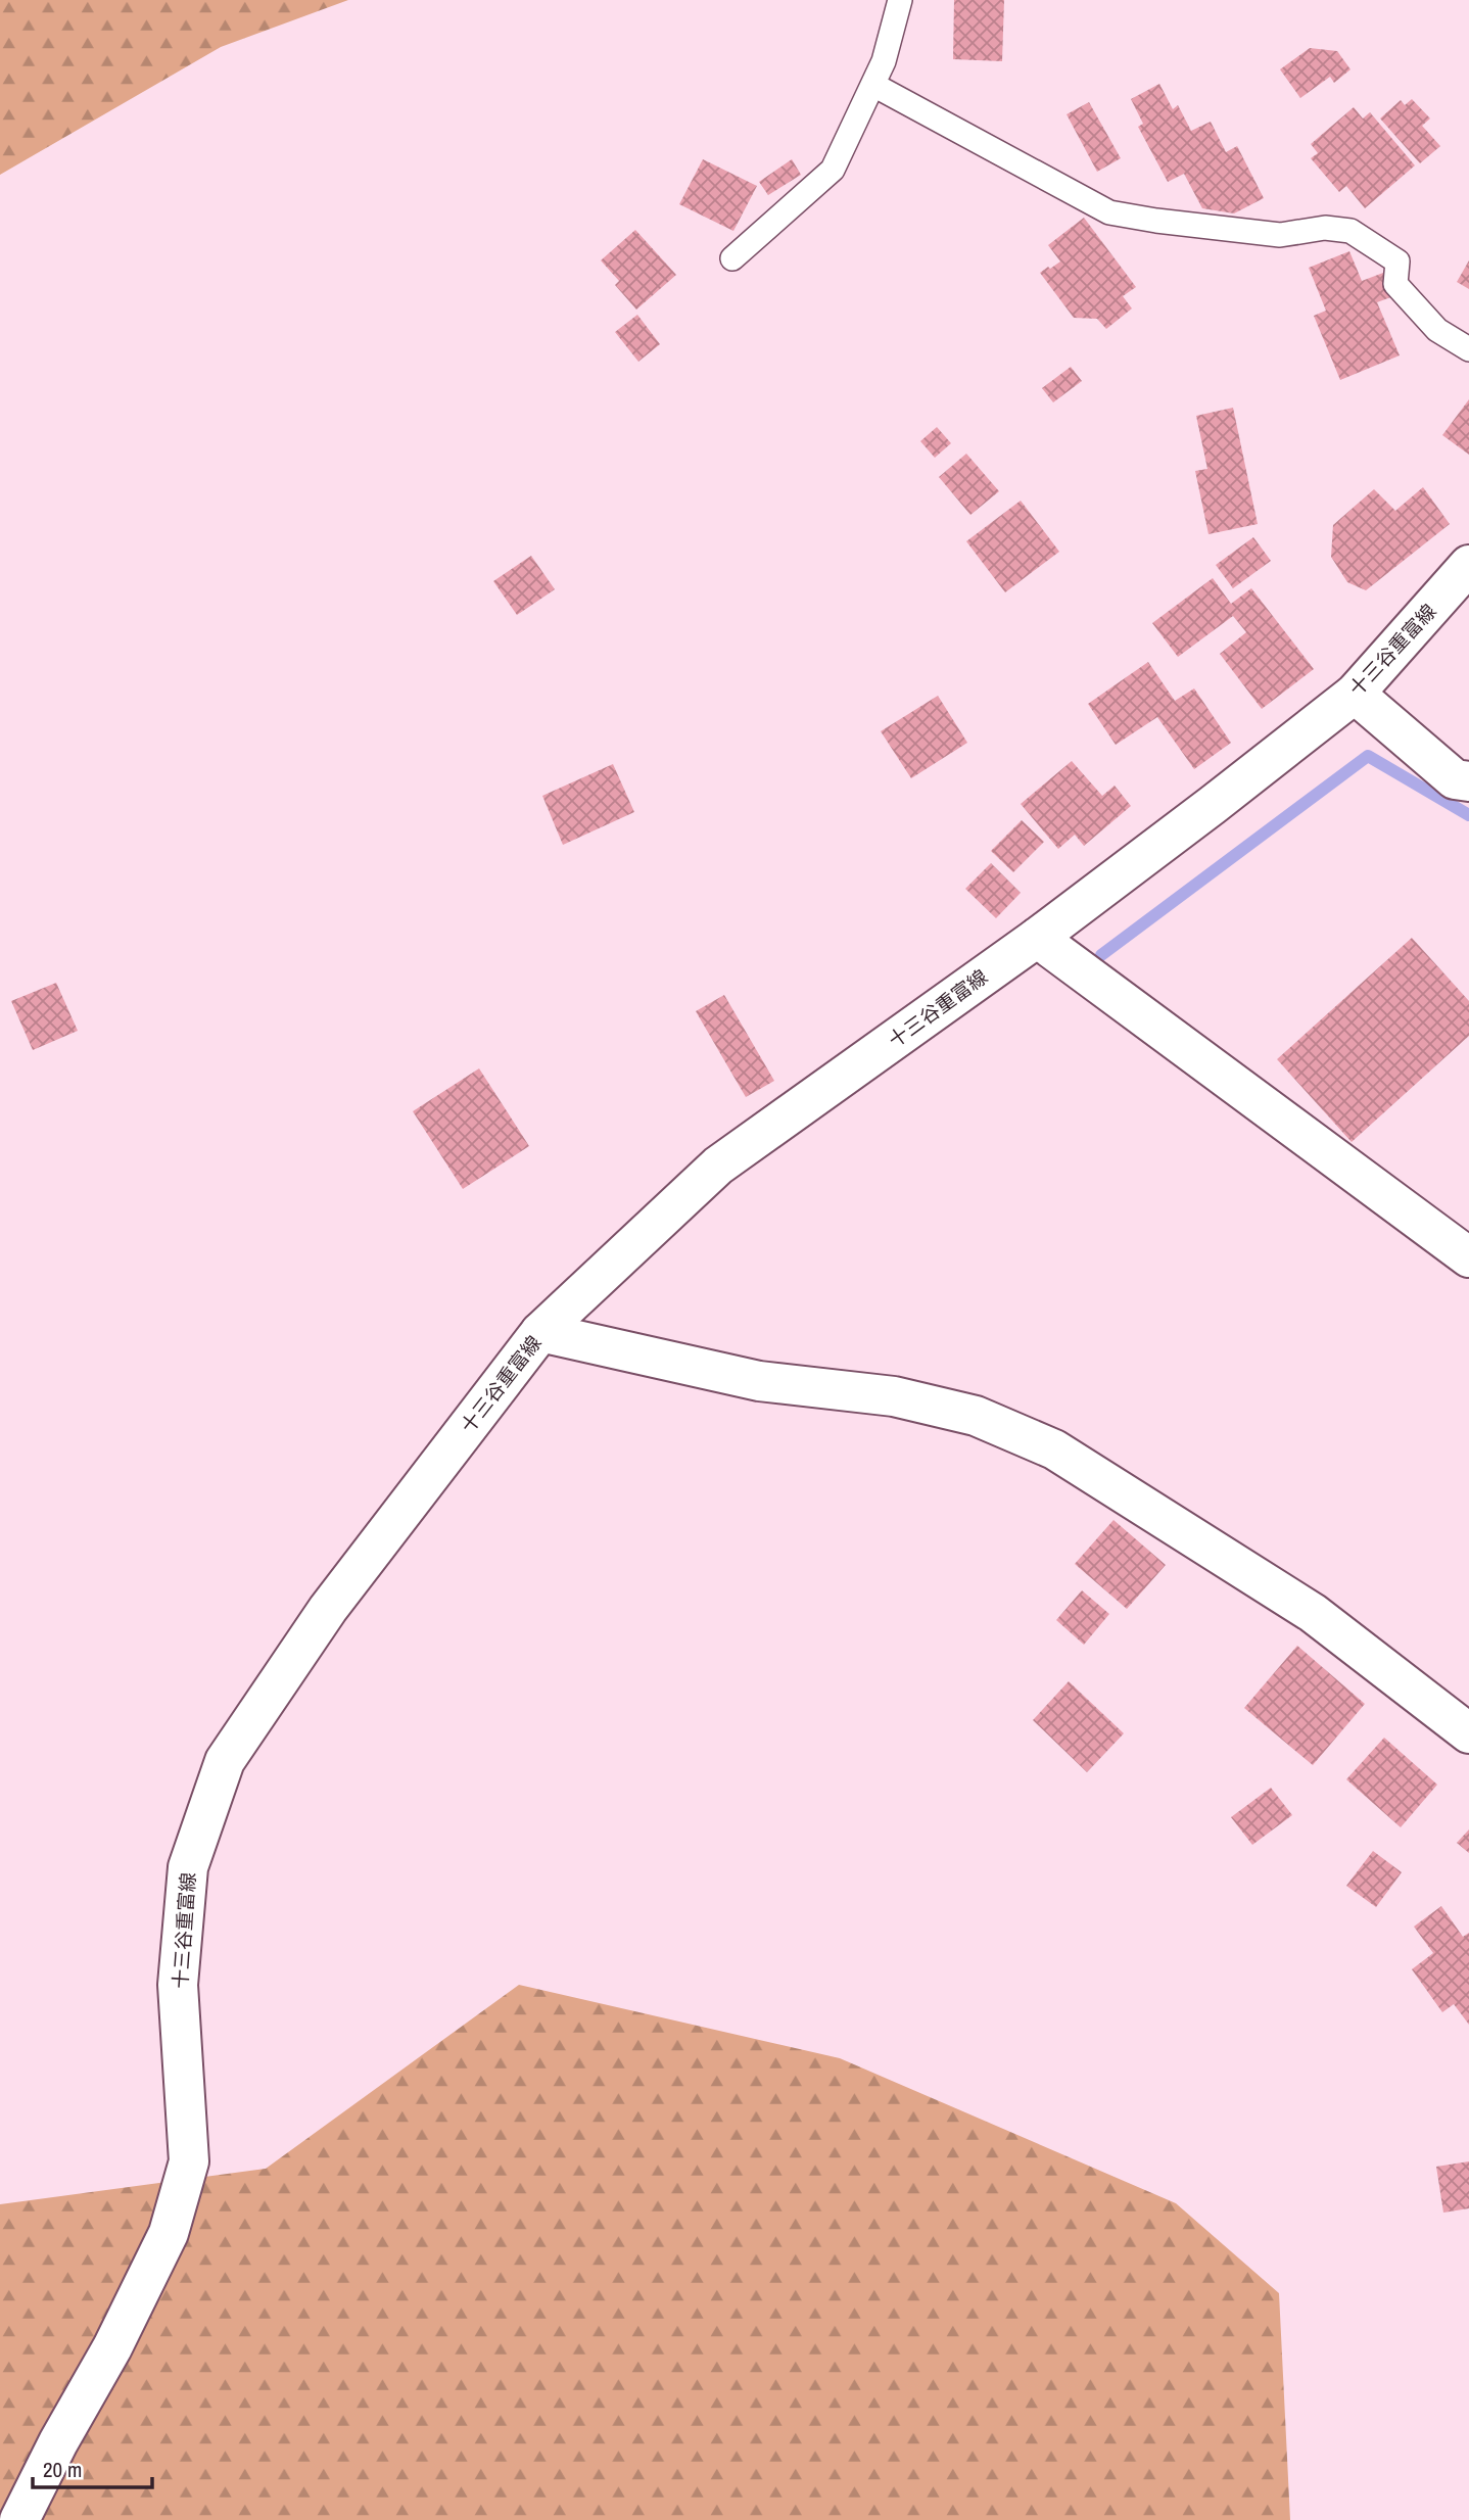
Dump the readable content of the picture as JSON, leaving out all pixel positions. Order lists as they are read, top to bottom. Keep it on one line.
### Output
{"streets":{"main road":["十三谷重富線"]},"scale_bar":"20 m"}
